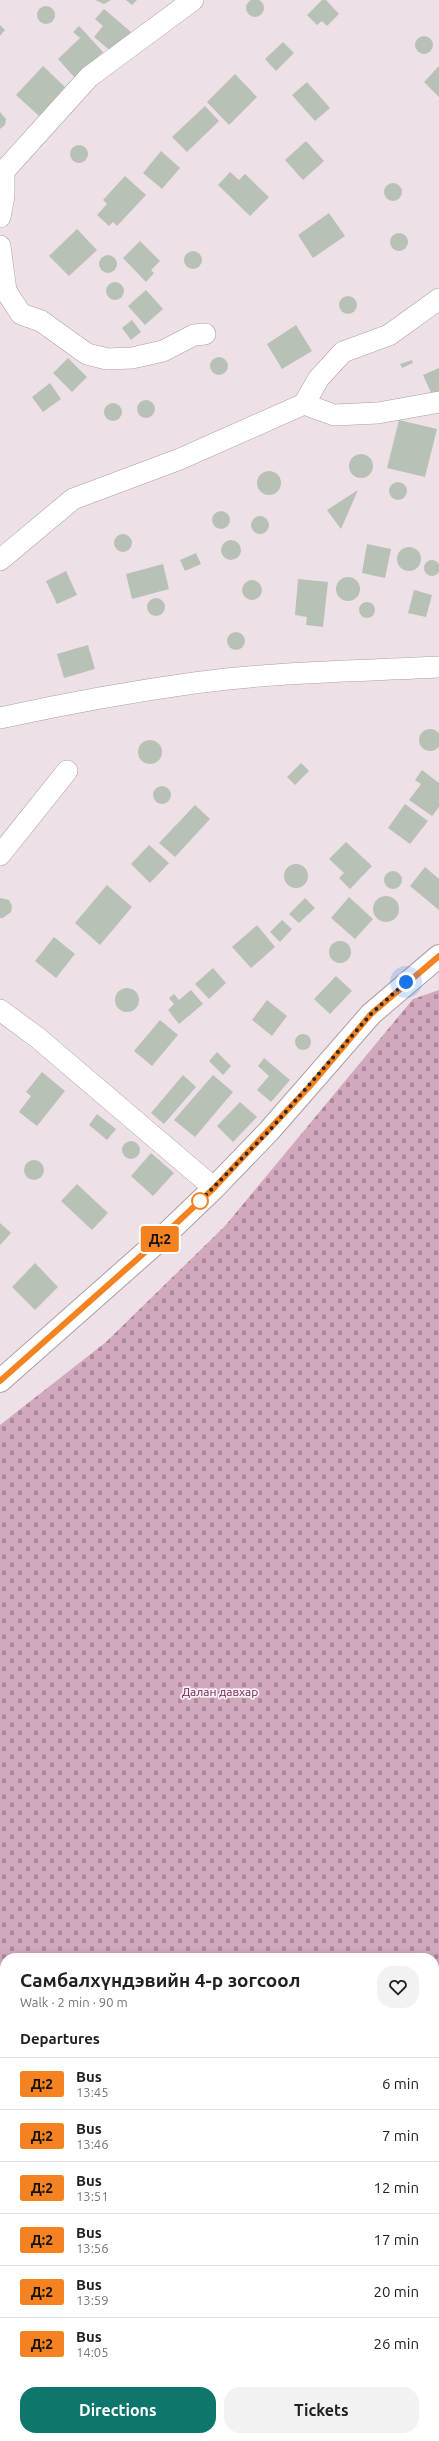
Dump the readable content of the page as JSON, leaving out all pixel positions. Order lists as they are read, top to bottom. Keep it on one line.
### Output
{"parks":["Далан давхар"],"lines":["bus line Д:2"],"page":{"on_map":"Д:2","heading":[["Самбалхүндэвийн 4-р зогсоол","Walk · 2 min · 90 m"],"Departures"],"list":[{"mark":"Д:2","name":"Bus","note":"13:45","value":"6 min"},{"mark":"Д:2","name":"Bus","note":"13:46","value":"7 min"},{"mark":"Д:2","name":"Bus","note":"13:51","value":"12 min"},{"mark":"Д:2","name":"Bus","note":"13:56","value":"17 min"},{"mark":"Д:2","name":"Bus","note":"13:59","value":"20 min"},{"mark":"Д:2","name":"Bus","note":"14:05","value":"26 min"}],"buttons":["Directions","Tickets"]}}
